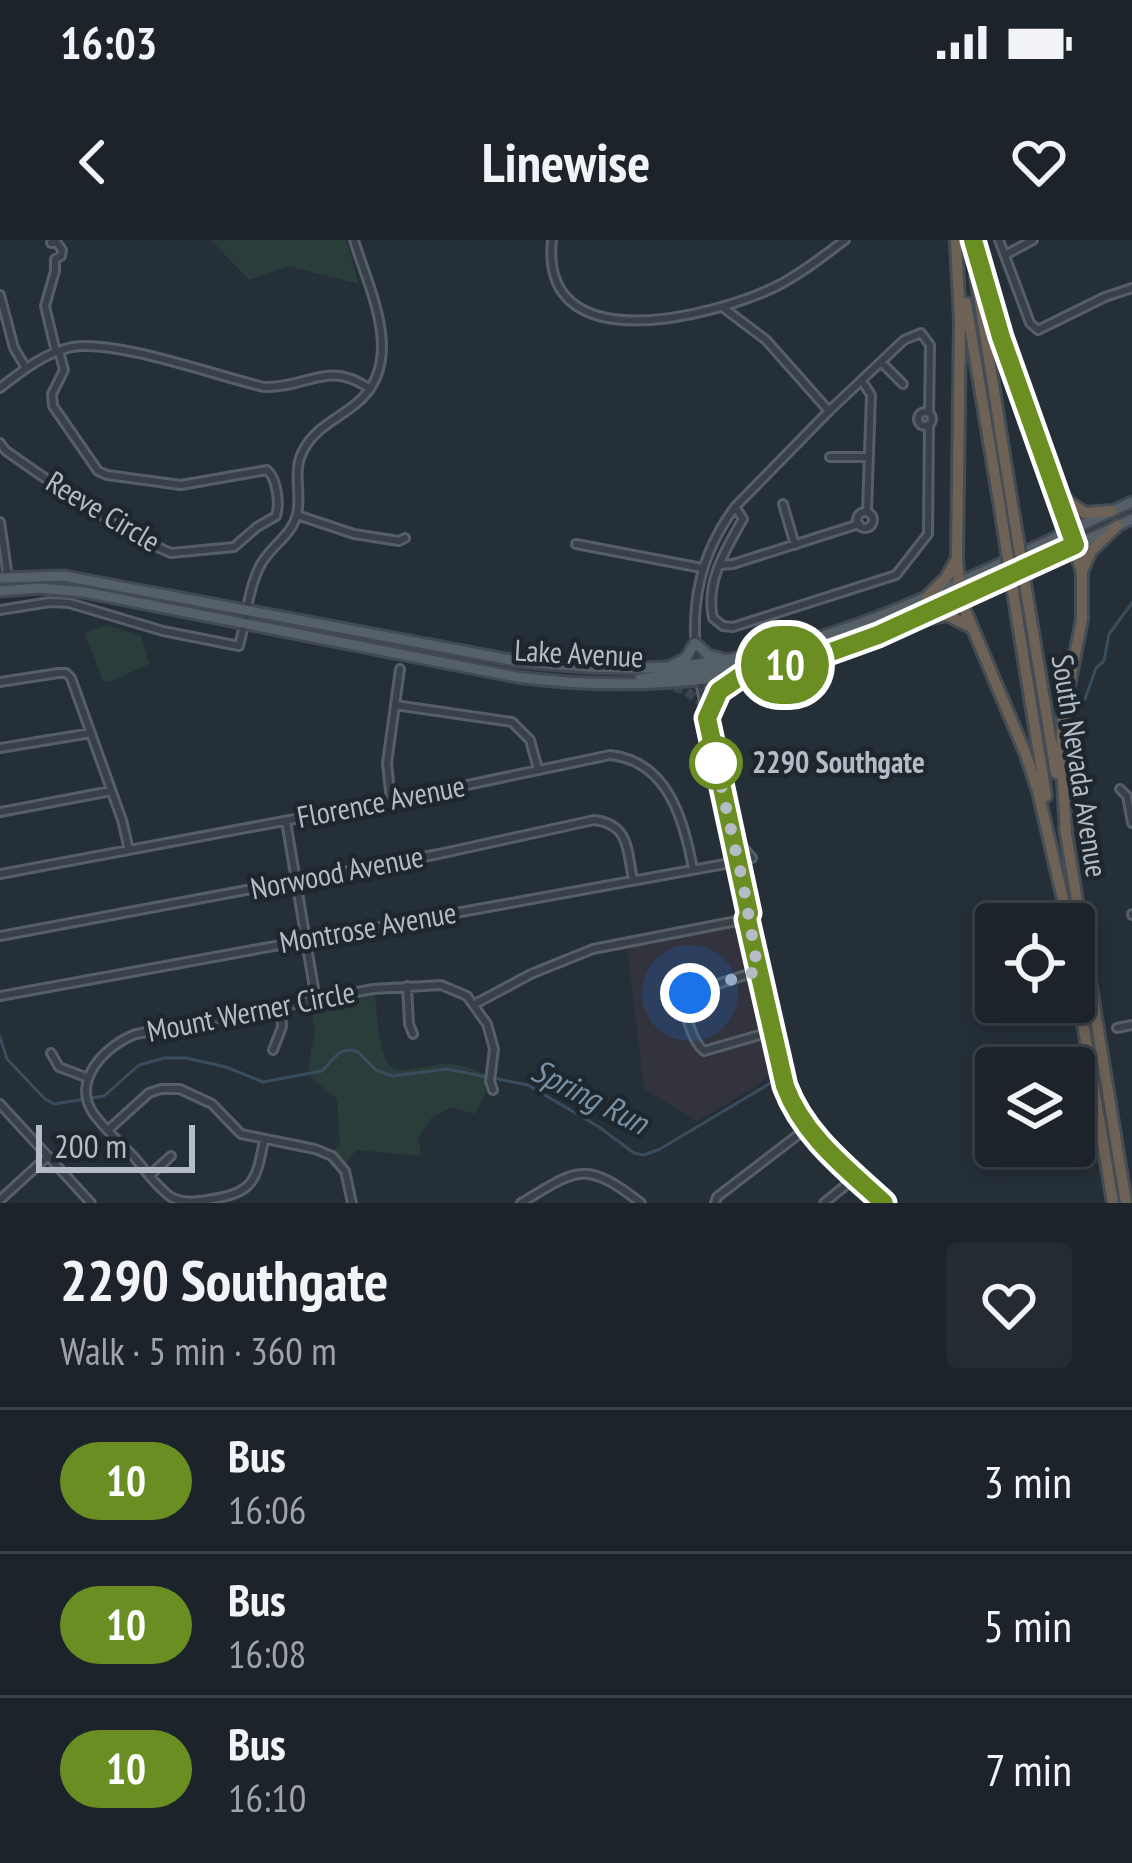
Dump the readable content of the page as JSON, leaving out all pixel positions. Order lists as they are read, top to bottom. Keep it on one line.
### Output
{"streets":{"highway":["South Nevada Avenue"],"main road":["Lake Avenue"],"street":["Reeve Circle","Florence Avenue","Norwood Avenue","Montrose Avenue","Mount Werner Circle"]},"crossings":[["Florence Avenue","Montrose Avenue"],["Norwood Avenue","Montrose Avenue"]],"water":["Spring Run"],"places":["2290 Southgate"],"lines":["bus line 10"],"scale_bar":"200 m","page":{"status":"16:03","header":"Linewise","on_map":"10","scale":"200 m","heading":["2290 Southgate","Walk · 5 min · 360 m"],"list":[{"mark":"10","name":"Bus","note":"16:06","value":"3 min"},{"mark":"10","name":"Bus","note":"16:08","value":"5 min"},{"mark":"10","name":"Bus","note":"16:10","value":"7 min"}]}}
